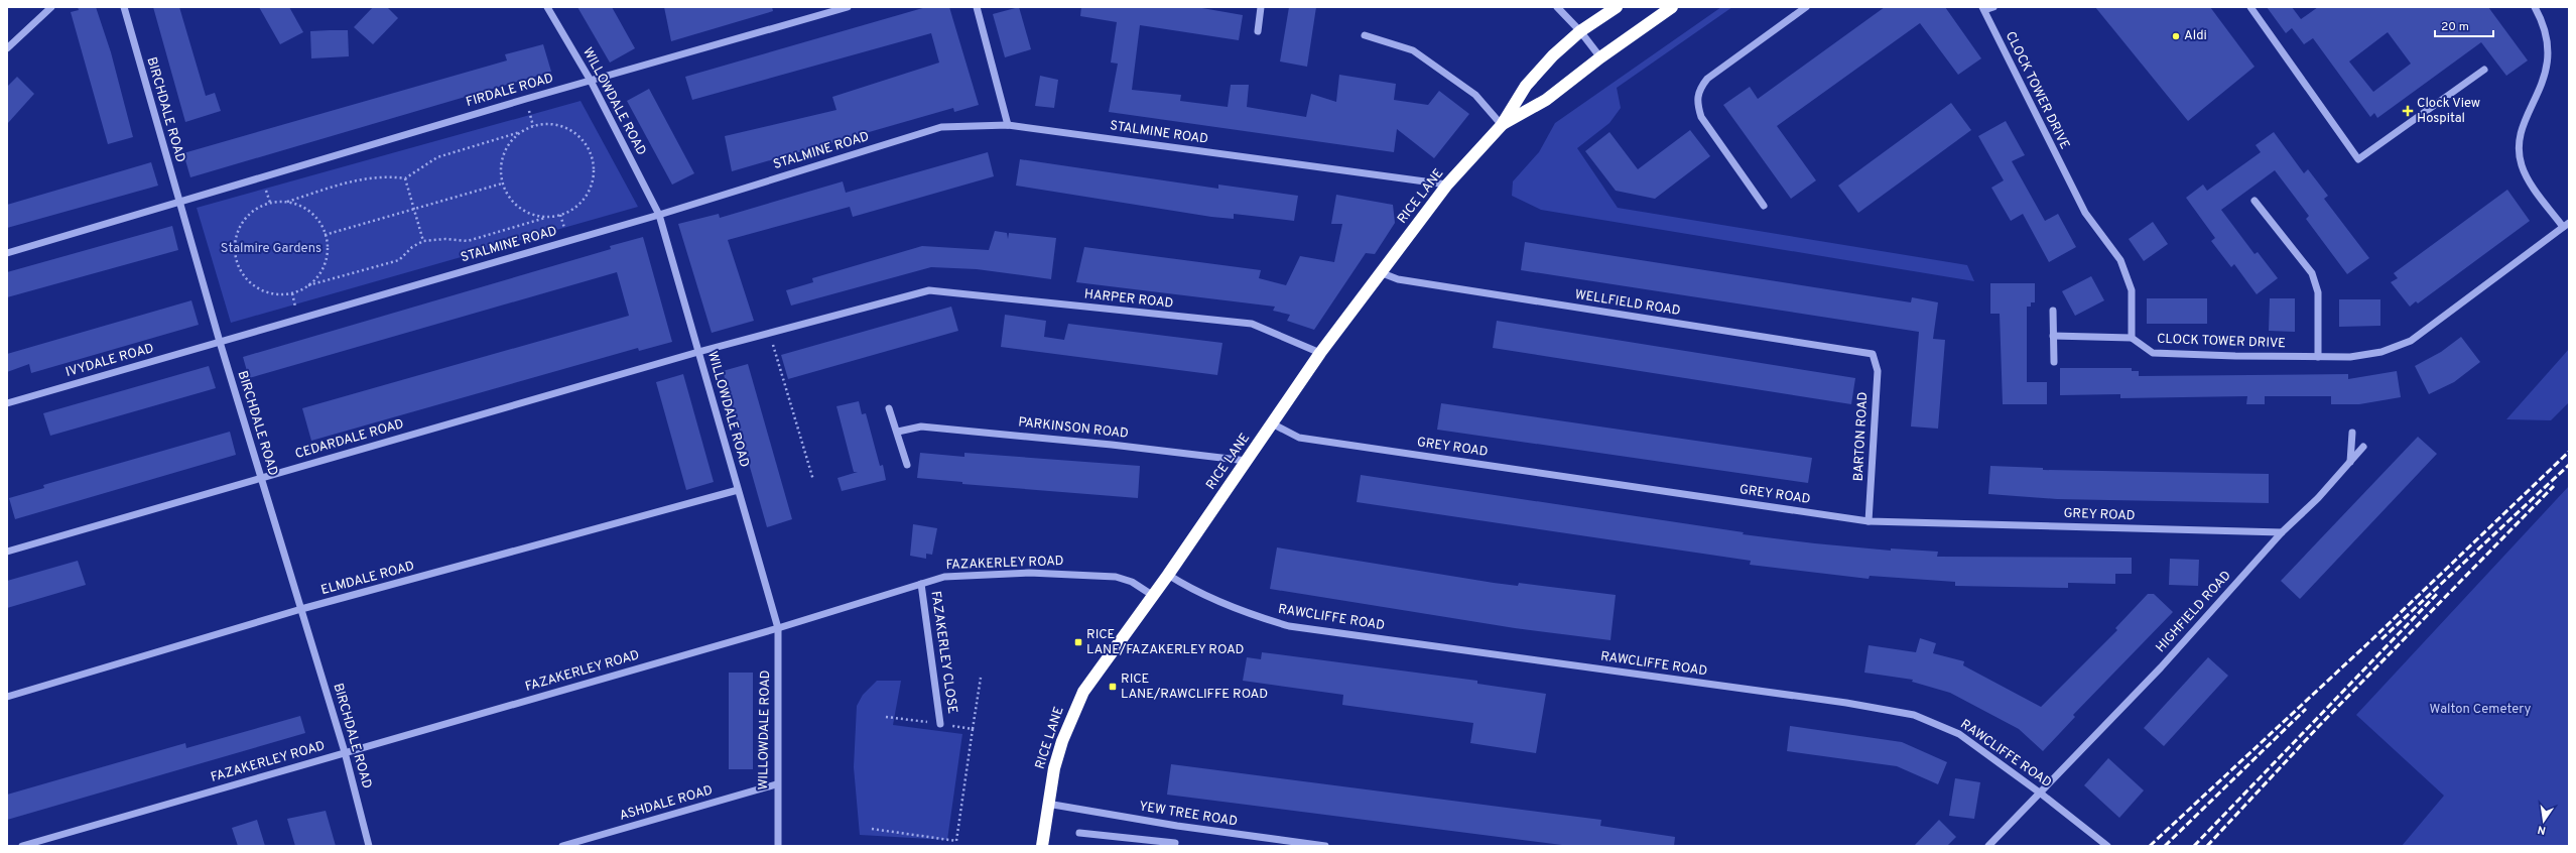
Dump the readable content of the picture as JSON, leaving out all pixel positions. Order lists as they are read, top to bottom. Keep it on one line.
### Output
{"streets":{"highway":["RICE LANE"],"street":["FIRDALE ROAD","CLOCK TOWER DRIVE","WILLOWDALE ROAD","BIRCHDALE ROAD","STALMINE ROAD","HARPER ROAD","WELLFIELD ROAD","IVYDALE ROAD","PARKINSON ROAD","BARTON ROAD","CEDARDALE ROAD","GREY ROAD","FAZAKERLEY ROAD","ELMDALE ROAD","HIGHFIELD ROAD","RAWCLIFFE ROAD","FAZAKERLEY CLOSE","ASHDALE ROAD","YEW TREE ROAD"]},"crossings":[["FIRDALE ROAD","WILLOWDALE ROAD"],["FIRDALE ROAD","BIRCHDALE ROAD"],["WILLOWDALE ROAD","STALMINE ROAD"],["WILLOWDALE ROAD","CEDARDALE ROAD"],["WILLOWDALE ROAD","FAZAKERLEY ROAD"],["WILLOWDALE ROAD","ELMDALE ROAD"],["WILLOWDALE ROAD","ASHDALE ROAD"],["BIRCHDALE ROAD","STALMINE ROAD"],["BIRCHDALE ROAD","IVYDALE ROAD"],["BIRCHDALE ROAD","CEDARDALE ROAD"],["BIRCHDALE ROAD","FAZAKERLEY ROAD"],["BIRCHDALE ROAD","ELMDALE ROAD"],["STALMINE ROAD","RICE LANE"],["STALMINE ROAD","IVYDALE ROAD"],["RICE LANE","HARPER ROAD"],["RICE LANE","WELLFIELD ROAD"],["RICE LANE","PARKINSON ROAD"],["RICE LANE","GREY ROAD"],["RICE LANE","FAZAKERLEY ROAD"],["RICE LANE","RAWCLIFFE ROAD"],["RICE LANE","YEW TREE ROAD"],["HARPER ROAD","CEDARDALE ROAD"],["WELLFIELD ROAD","BARTON ROAD"],["BARTON ROAD","GREY ROAD"],["GREY ROAD","HIGHFIELD ROAD"],["FAZAKERLEY ROAD","FAZAKERLEY CLOSE"],["HIGHFIELD ROAD","RAWCLIFFE ROAD"]],"parks":["Stalmire Gardens","Walton Cemetery"],"places":{"other":["Aldi"],"health":["Clock View Hospital"],"transit":["RICE LANE/FAZAKERLEY ROAD","RICE LANE/RAWCLIFFE ROAD"]},"scale_bar":"20 m","north":"bottom"}
